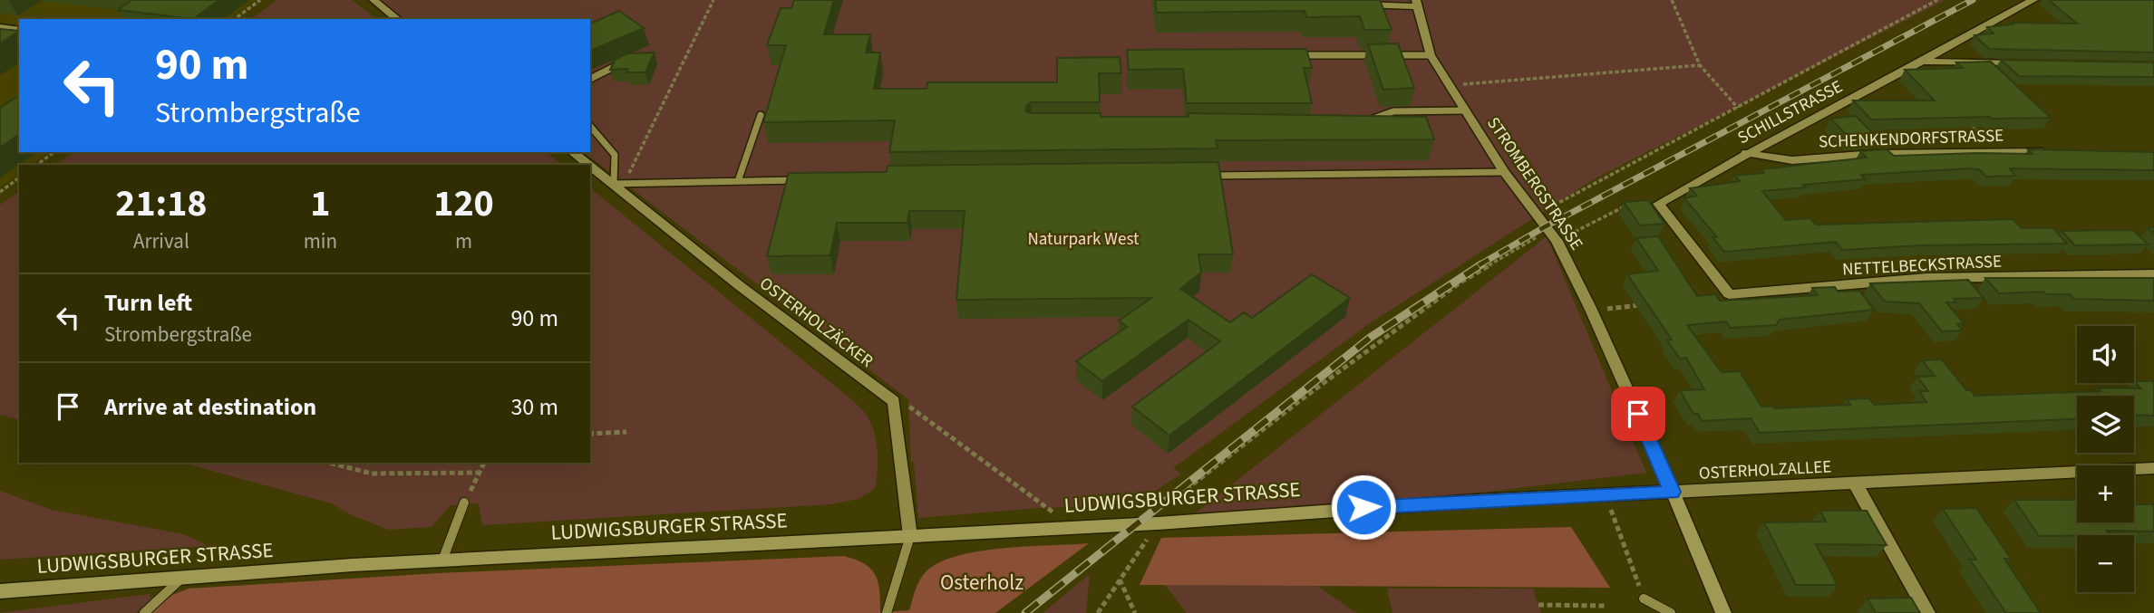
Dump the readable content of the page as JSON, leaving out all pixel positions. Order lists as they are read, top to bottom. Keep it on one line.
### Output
{"streets":{"street":["SCHILLSTRASSE","SCHENKENDORFSTRASSE","STROMBERGSTRASSE","NETTELBECKSTRASSE","OSTERHOLZÄCKER","OSTERHOLZALLEE","LUDWIGSBURGER STRASSE"]},"crossings":[["SCHILLSTRASSE","SCHENKENDORFSTRASSE"],["SCHILLSTRASSE","NETTELBECKSTRASSE"],["STROMBERGSTRASSE","OSTERHOLZALLEE"],["OSTERHOLZALLEE","LUDWIGSBURGER STRASSE"]],"parks":["Naturpark West","Osterholz"],"page":{"turn":["90 m","Strombergstraße"],"eta":["21:18","Arrival","1","min","120","m"],"list":[{"name":"Turn left","note":"Strombergstraße","value":"90 m"},{"name":"Arrive at destination","value":"30 m"}],"map_buttons":["+","−"]}}
